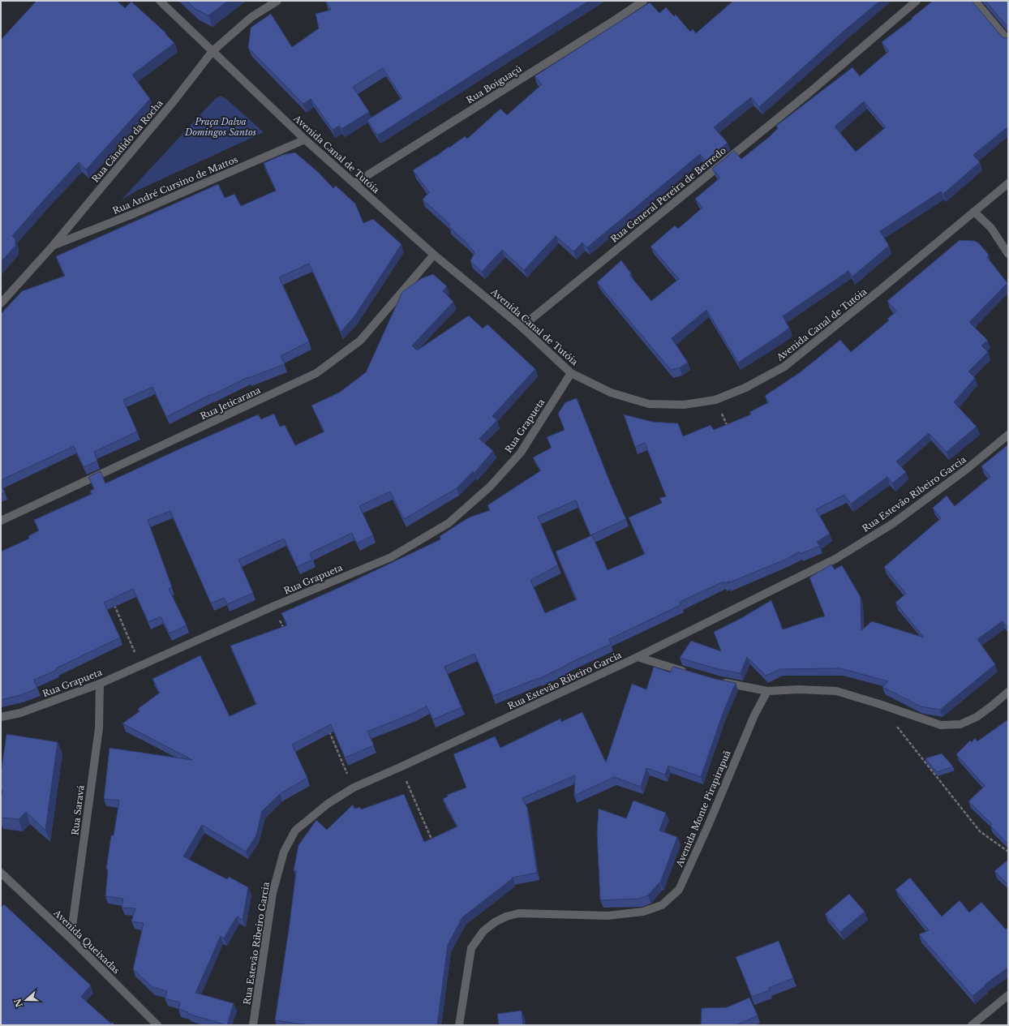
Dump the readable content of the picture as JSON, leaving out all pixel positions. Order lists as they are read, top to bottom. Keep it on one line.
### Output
{"streets":{"street":["Rua Boiguaçú","Rua Cândido da Rocha","Avenida Canal de Tutóia","Rua André Cursino de Mattos","Rua General Pereira de Berredo","Rua Jeticarana","Rua Grapueta","Rua Estevão Ribeiro Garcia","Avenida Monte Pirapirapuã","Rua Saravá","Avenida Queixadas"]},"crossings":[["Rua Boiguaçú","Avenida Canal de Tutóia"],["Rua Cândido da Rocha","Avenida Canal de Tutóia"],["Rua Cândido da Rocha","Rua André Cursino de Mattos"],["Avenida Canal de Tutóia","Rua André Cursino de Mattos"],["Avenida Canal de Tutóia","Rua General Pereira de Berredo"],["Avenida Canal de Tutóia","Rua Jeticarana"],["Avenida Canal de Tutóia","Rua Grapueta"],["Rua Grapueta","Rua Saravá"],["Rua Saravá","Avenida Queixadas"]],"parks":["Praça Dalva Domingos Santos"],"north":"left"}
